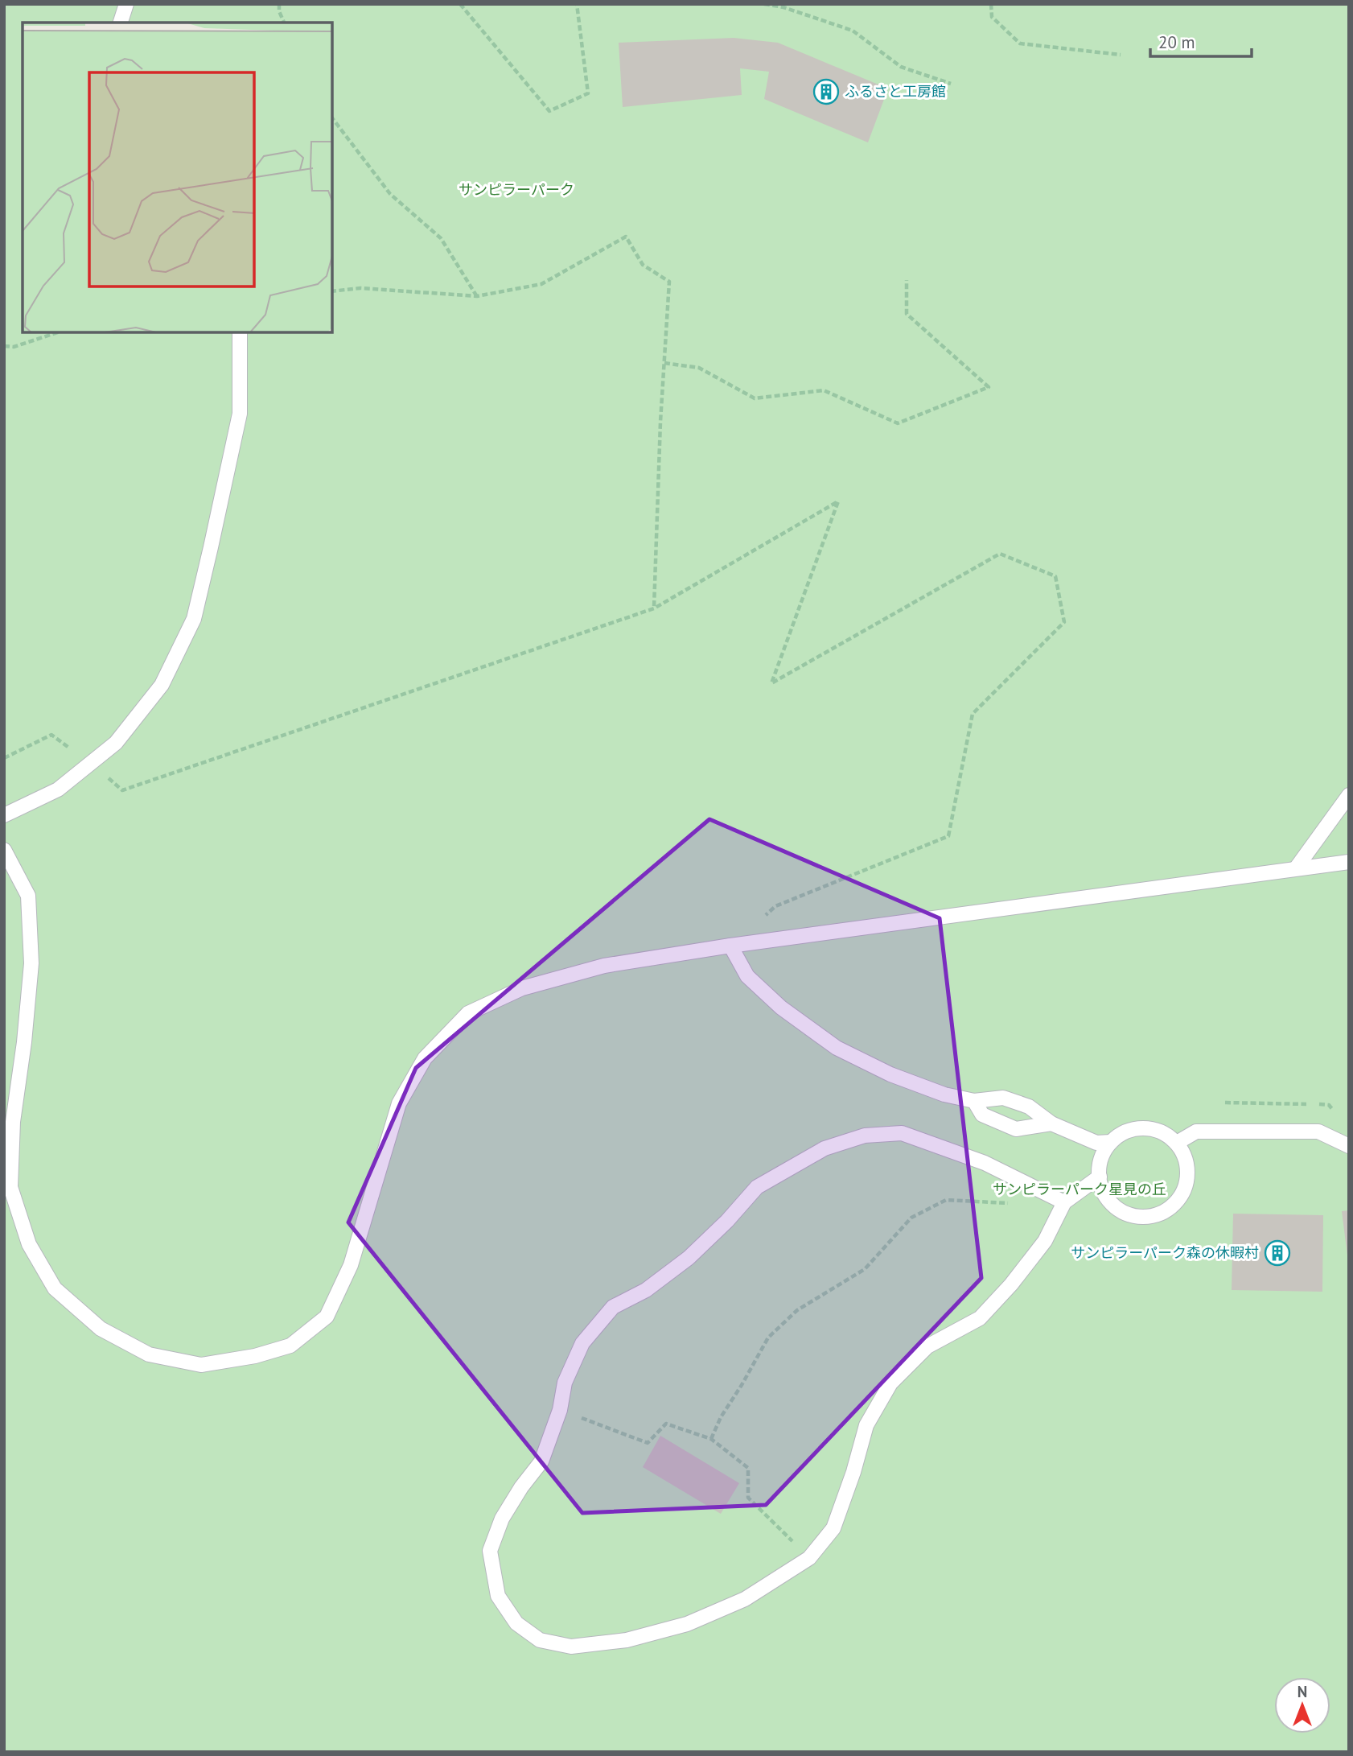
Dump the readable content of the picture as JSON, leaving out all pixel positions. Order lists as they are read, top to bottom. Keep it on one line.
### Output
{"parks":["サンピラーパーク","サンピラーパーク星見の丘"],"places":{"building":["ふるさと工房館","サンピラーパーク森の休暇村"]},"scale_bar":"20 m","north":"top"}
